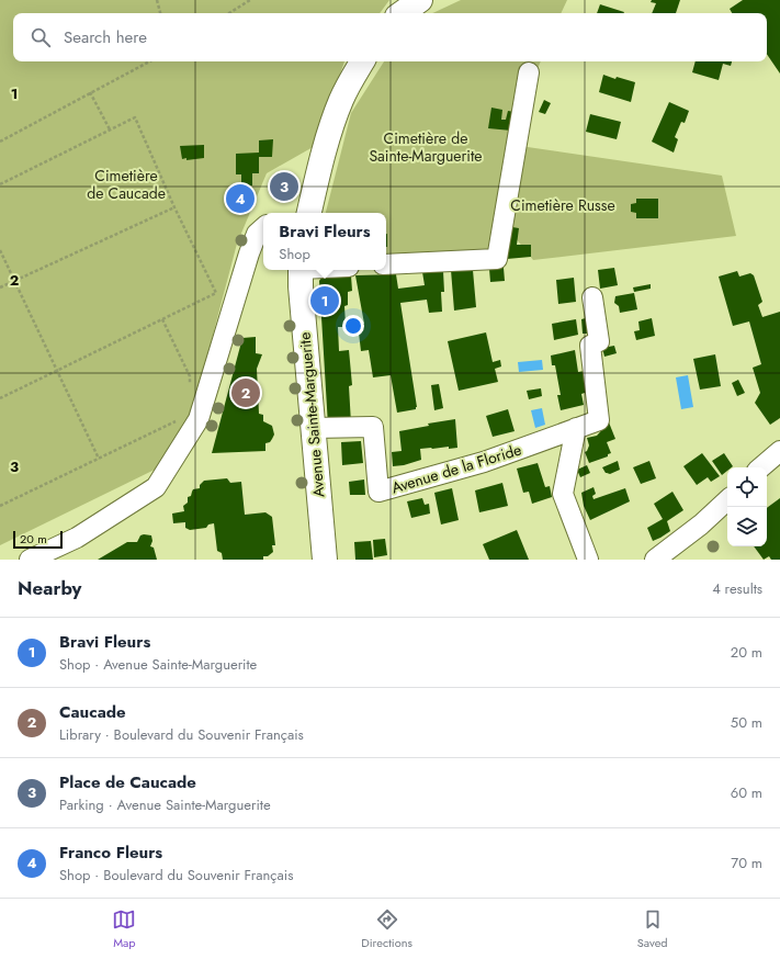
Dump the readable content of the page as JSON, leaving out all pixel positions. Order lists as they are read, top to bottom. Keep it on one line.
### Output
{"streets":{"street":["Avenue Sainte-Marguerite","Avenue de la Floride"]},"crossings":[["Avenue Sainte-Marguerite","Avenue de la Floride"]],"parks":["Cimetière de Sainte-Marguerite","Cimetière de Caucade","Cimetière Russe"],"scale_bar":"20 m","page":{"search":"Search here","pins":["3","4","1","2"],"popup":["Bravi Fleurs","Shop"],"scale":"20 m","heading":["Nearby","4 results"],"list":[{"mark":"1","name":"Bravi Fleurs","note":"Shop · Avenue Sainte-Marguerite","value":"20 m"},{"mark":"2","name":"Caucade","note":"Library · Boulevard du Souvenir Français","value":"50 m"},{"mark":"3","name":"Place de Caucade","note":"Parking · Avenue Sainte-Marguerite","value":"60 m"},{"mark":"4","name":"Franco Fleurs","note":"Shop · Boulevard du Souvenir Français","value":"70 m"}],"nav":["Map","Directions","Saved"]},"grid":{"rows":["1","2","3"]}}
